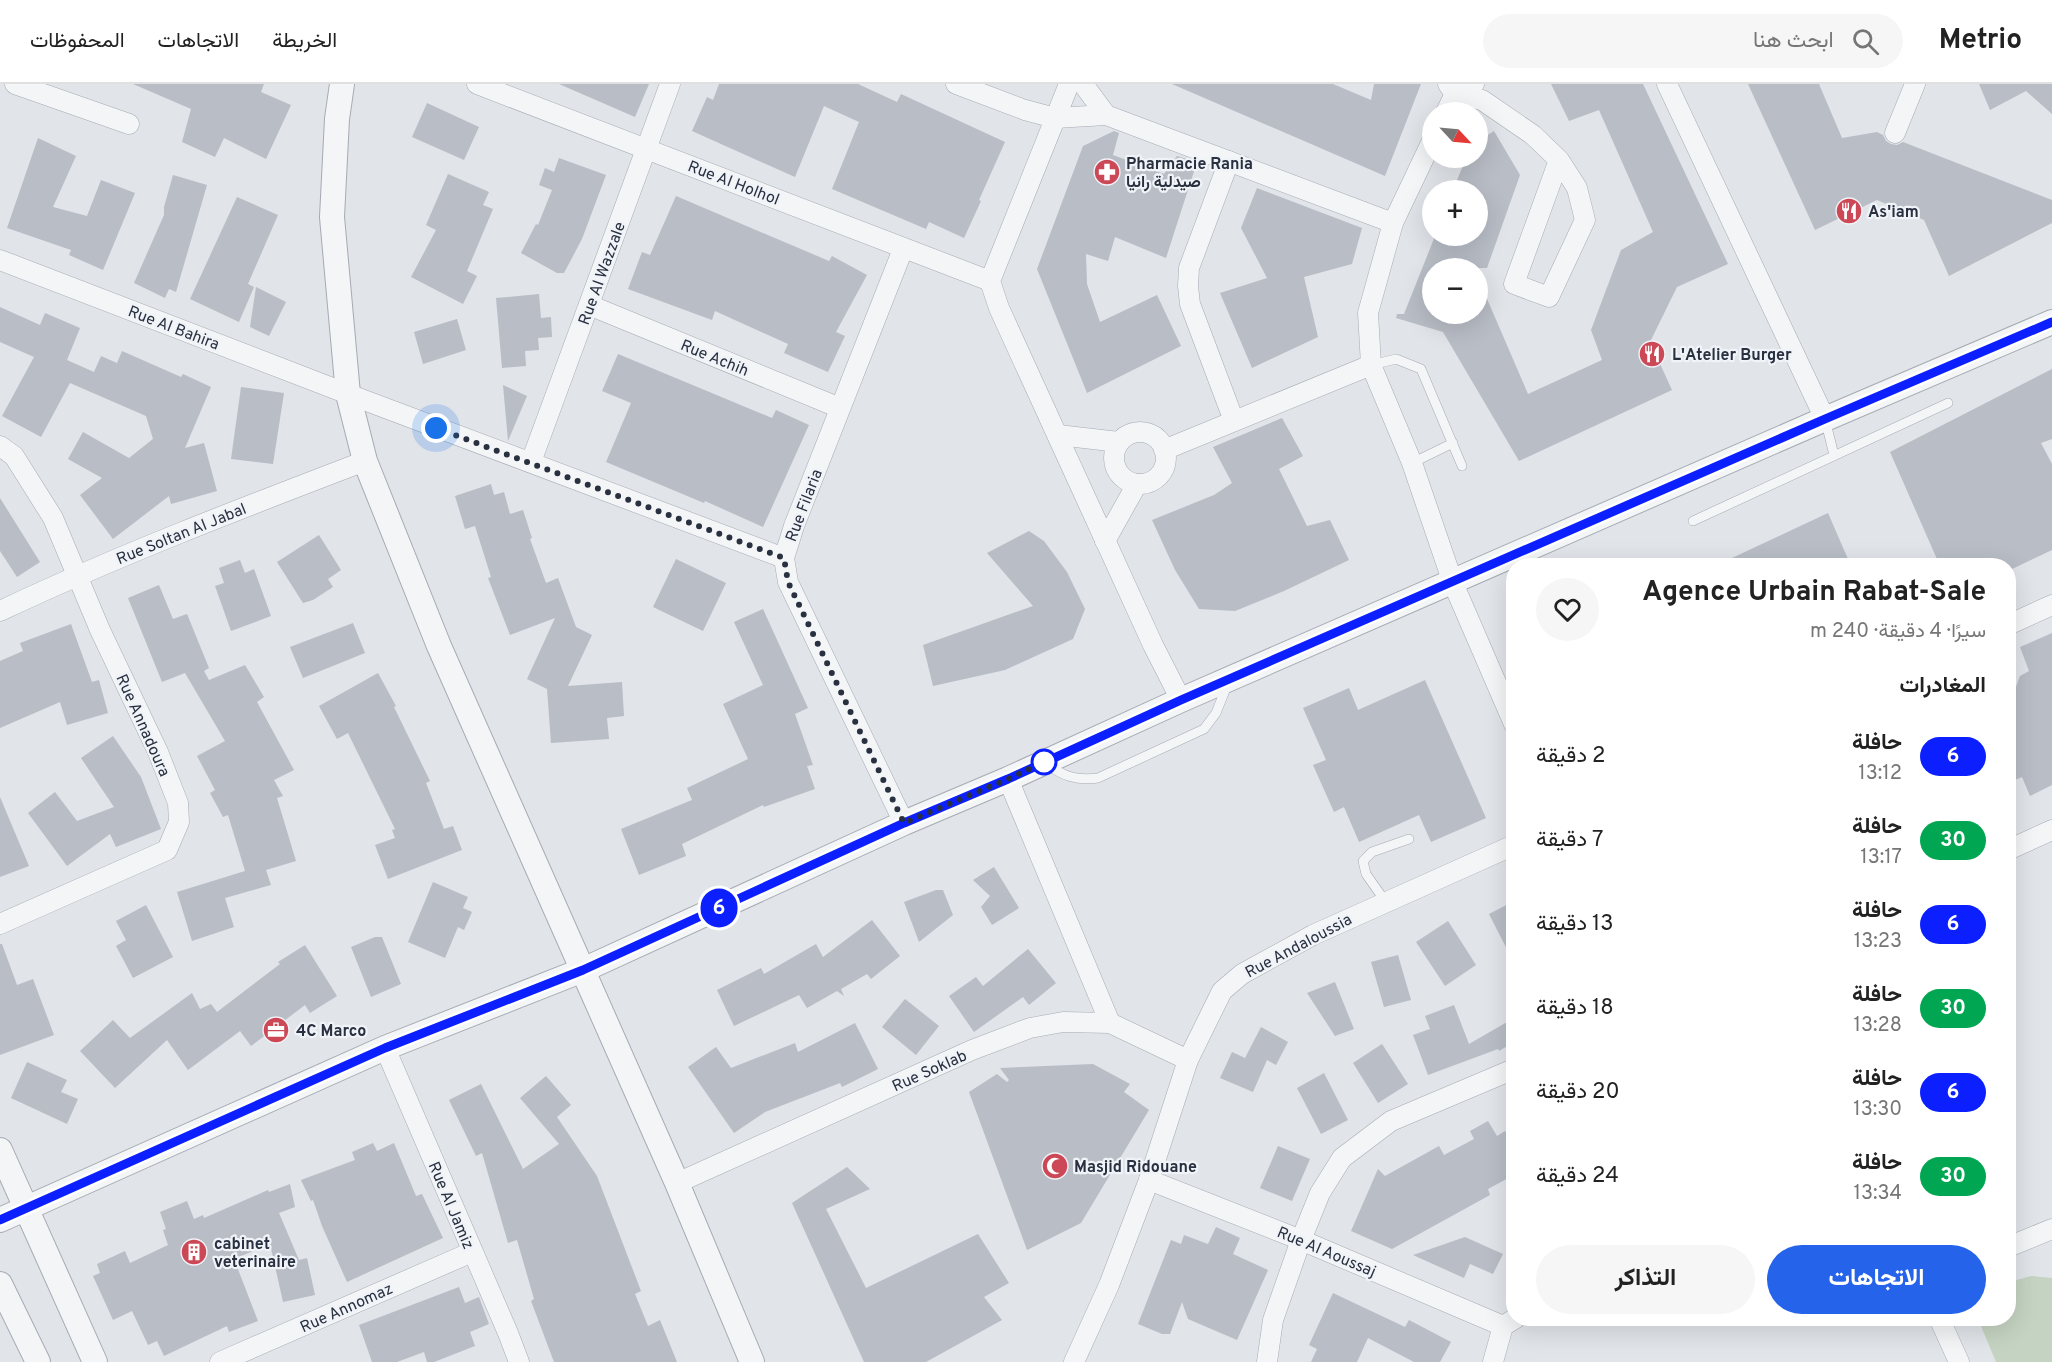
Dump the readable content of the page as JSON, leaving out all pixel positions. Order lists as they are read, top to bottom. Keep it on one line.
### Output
{"streets":{"street":["Rue Al Holhol","Rue Al Wazzale","Rue Al Bahira","Rue Achih","Rue Filaria","Rue Soltan Al Jabal","Rue Annadoura","Rue Andaloussia","Rue Soklab","Rue Al Jamiz","Rue Al Aoussaj","Rue Annomaz"]},"crossings":[["Rue Al Holhol","Rue Al Wazzale"],["Rue Al Holhol","Rue Filaria"],["Rue Al Wazzale","Rue Al Bahira"],["Rue Al Wazzale","Rue Achih"],["Rue Al Bahira","Rue Filaria"],["Rue Achih","Rue Filaria"],["Rue Soltan Al Jabal","Rue Annadoura"],["Rue Andaloussia","Rue Soklab"],["Rue Andaloussia","Rue Al Aoussaj"],["Rue Al Jamiz","Rue Annomaz"]],"places":{"pharmacy":["Pharmacie Rania صيدلية رانيا"],"restaurant":["As'iam","L'Atelier Burger"],"office":["4C Marco"],"mosque":["Masjid Ridouane"],"building":["cabinet veterinaire"]},"lines":["bus line 6"],"north":"bottom right","page":{"header":"Metrio","search":"ابحث هنا","nav":["الخريطة","الاتجاهات","المحفوظات"],"on_map":"6","map_buttons":["+","−"],"heading":[["Agence Urbain Rabat-Sale","سيرًا · 4 دقيقة · 240 m"],"المغادرات"],"list":[{"mark":"6","name":"حافلة","note":"13:12","value":"2 دقيقة"},{"mark":"30","name":"حافلة","note":"13:17","value":"7 دقيقة"},{"mark":"6","name":"حافلة","note":"13:23","value":"13 دقيقة"},{"mark":"30","name":"حافلة","note":"13:28","value":"18 دقيقة"},{"mark":"6","name":"حافلة","note":"13:30","value":"20 دقيقة"},{"mark":"30","name":"حافلة","note":"13:34","value":"24 دقيقة"}],"buttons":["الاتجاهات","التذاكر"]}}
